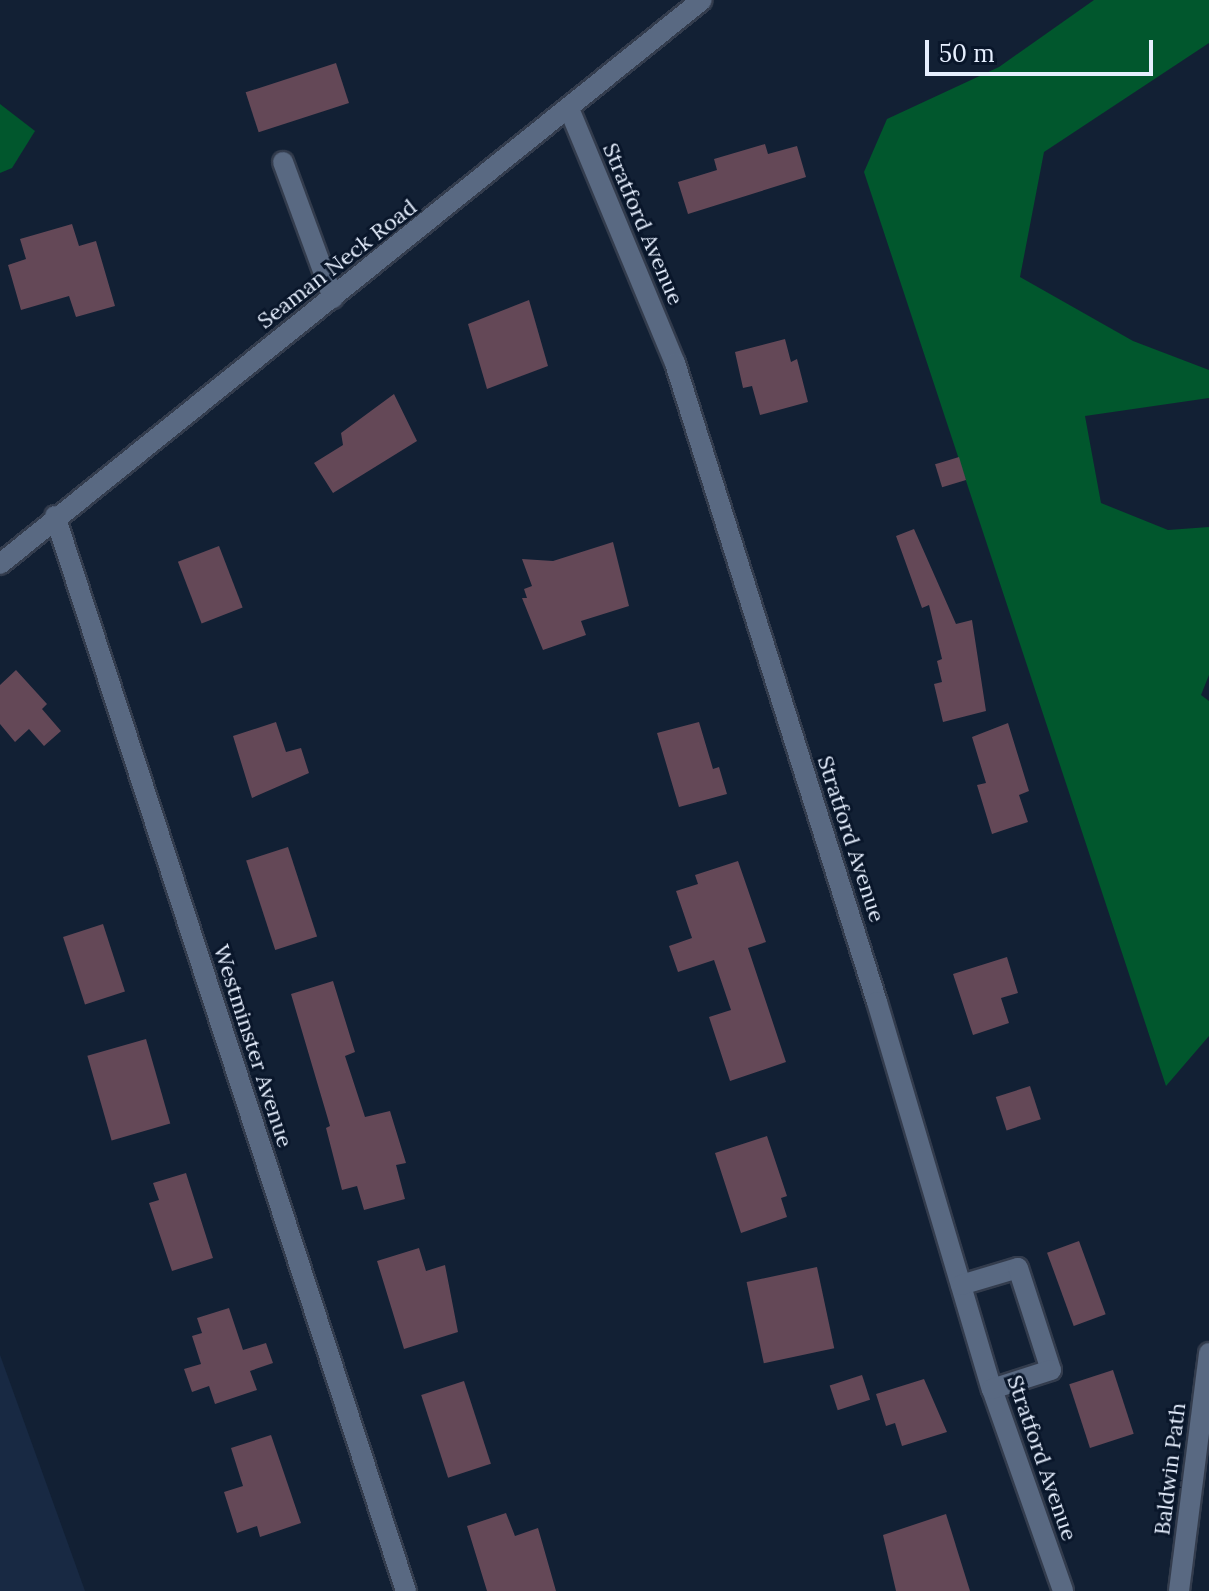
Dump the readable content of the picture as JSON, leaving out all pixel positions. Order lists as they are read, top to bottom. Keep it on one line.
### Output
{"streets":{"street":["Stratford Avenue","Seaman Neck Road","Westminster Avenue","Baldwin Path"]},"crossings":[["Stratford Avenue","Seaman Neck Road"],["Seaman Neck Road","Westminster Avenue"]],"scale_bar":"50 m"}
